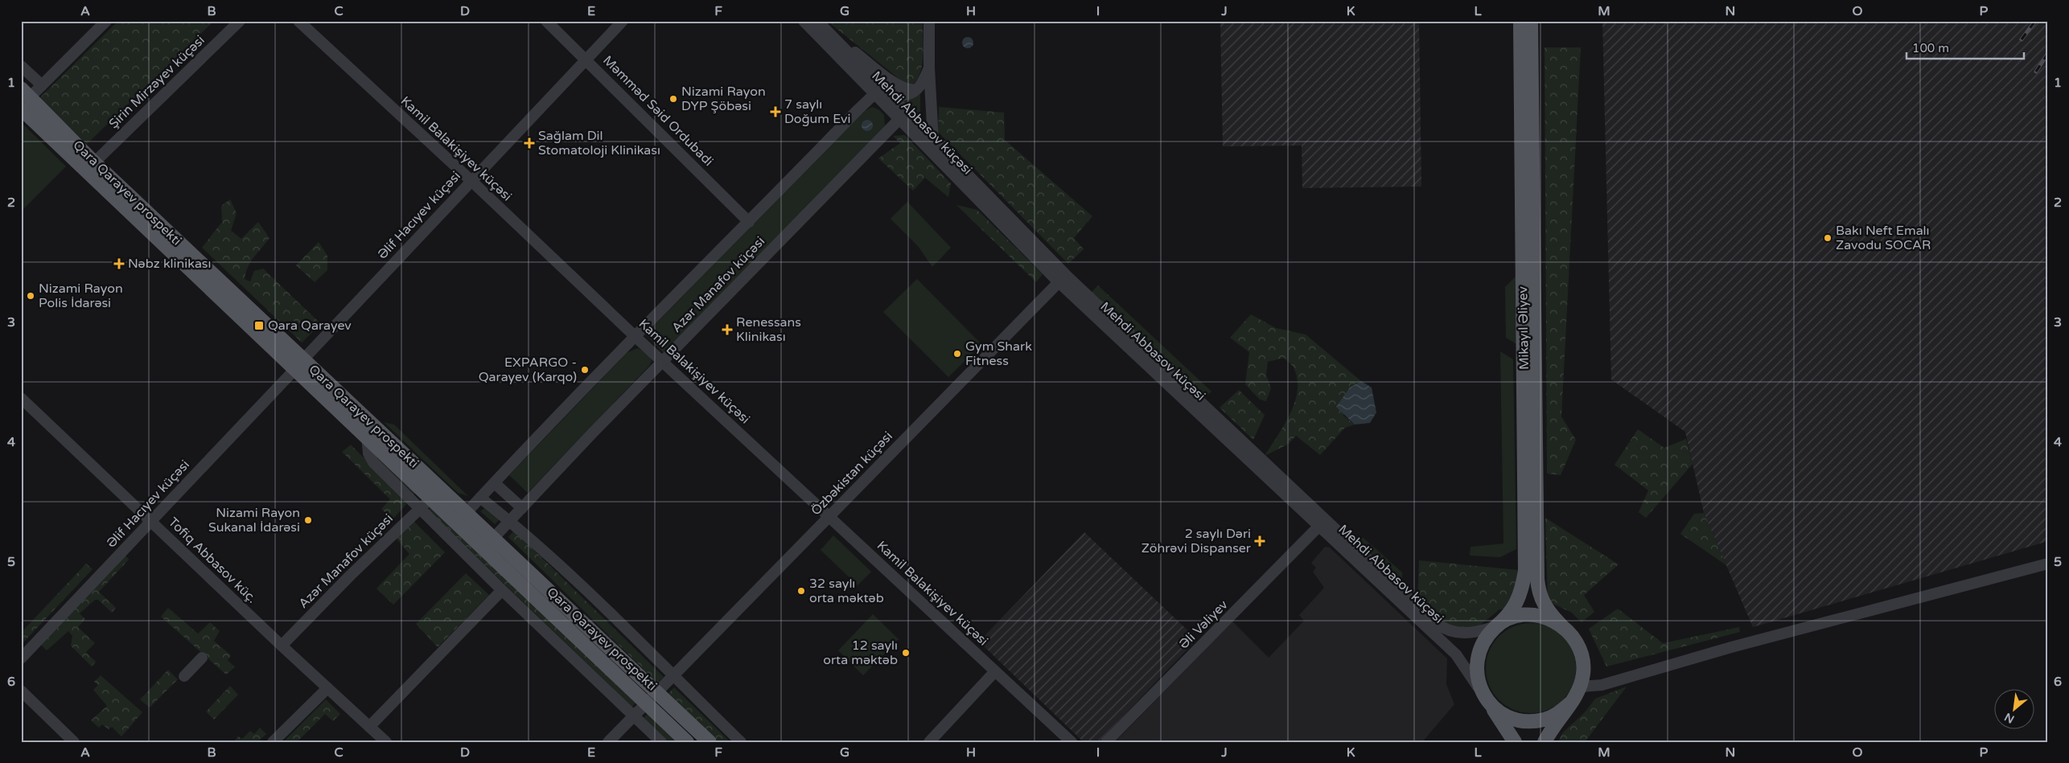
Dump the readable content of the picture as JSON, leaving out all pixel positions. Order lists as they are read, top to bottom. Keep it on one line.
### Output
{"streets":{"main road":["Qara Qarayev prospekti","Mikayıl Əliyev"],"street":["Şirin Mirzəyev küçəsi","Məmməd Səid Ordubadi","Mehdi Abbasov küçəsi","Kamil Balakişiyev küçəsi","Əlif Hacıyev küçəsi","Azər Manafov küçəsi","Özbəkistan küçəsi","Tofiq Abbasov küç.","Əli Vəliyev"]},"crossings":[["Şirin Mirzəyev küçəsi","Qara Qarayev prospekti"],["Məmməd Səid Ordubadi","Əlif Hacıyev küçəsi"],["Məmməd Səid Ordubadi","Azər Manafov küçəsi"],["Mehdi Abbasov küçəsi","Azər Manafov küçəsi"],["Mehdi Abbasov küçəsi","Mikayıl Əliyev"],["Mehdi Abbasov küçəsi","Özbəkistan küçəsi"],["Mehdi Abbasov küçəsi","Əli Vəliyev"],["Kamil Balakişiyev küçəsi","Əlif Hacıyev küçəsi"],["Kamil Balakişiyev küçəsi","Azər Manafov küçəsi"],["Kamil Balakişiyev küçəsi","Özbəkistan küçəsi"],["Qara Qarayev prospekti","Əlif Hacıyev küçəsi"],["Qara Qarayev prospekti","Azər Manafov küçəsi"],["Qara Qarayev prospekti","Özbəkistan küçəsi"],["Əlif Hacıyev küçəsi","Tofiq Abbasov küç."],["Azər Manafov küçəsi","Tofiq Abbasov küç."]],"places":{"other":["Nizami Rayon DYP Şöbəsi","Bakı Neft Emalı Zavodu SOCAR","Nizami Rayon Polis İdarəsi","Gym Shark Fitness","EXPARGO - Qarayev (Karqo)","Nizami Rayon Sukanal İdarəsi","32 saylı orta məktəb","12 saylı orta məktəb"],"health":["7 saylı Doğum Evi","Sağlam Dil Stomatoloji Klinikası","Nəbz klinikası","Renessans Klinikası","2 saylı Dəri Zöhrəvi Dispanser"],"transit":["Qara Qarayev"]},"scale_bar":"100 m","north":"bottom left","grid":{"columns":["A","B","C","D","E","F","G","H","I","J","K","L","M","N","O","P"],"rows":["1","2","3","4","5","6"]}}
